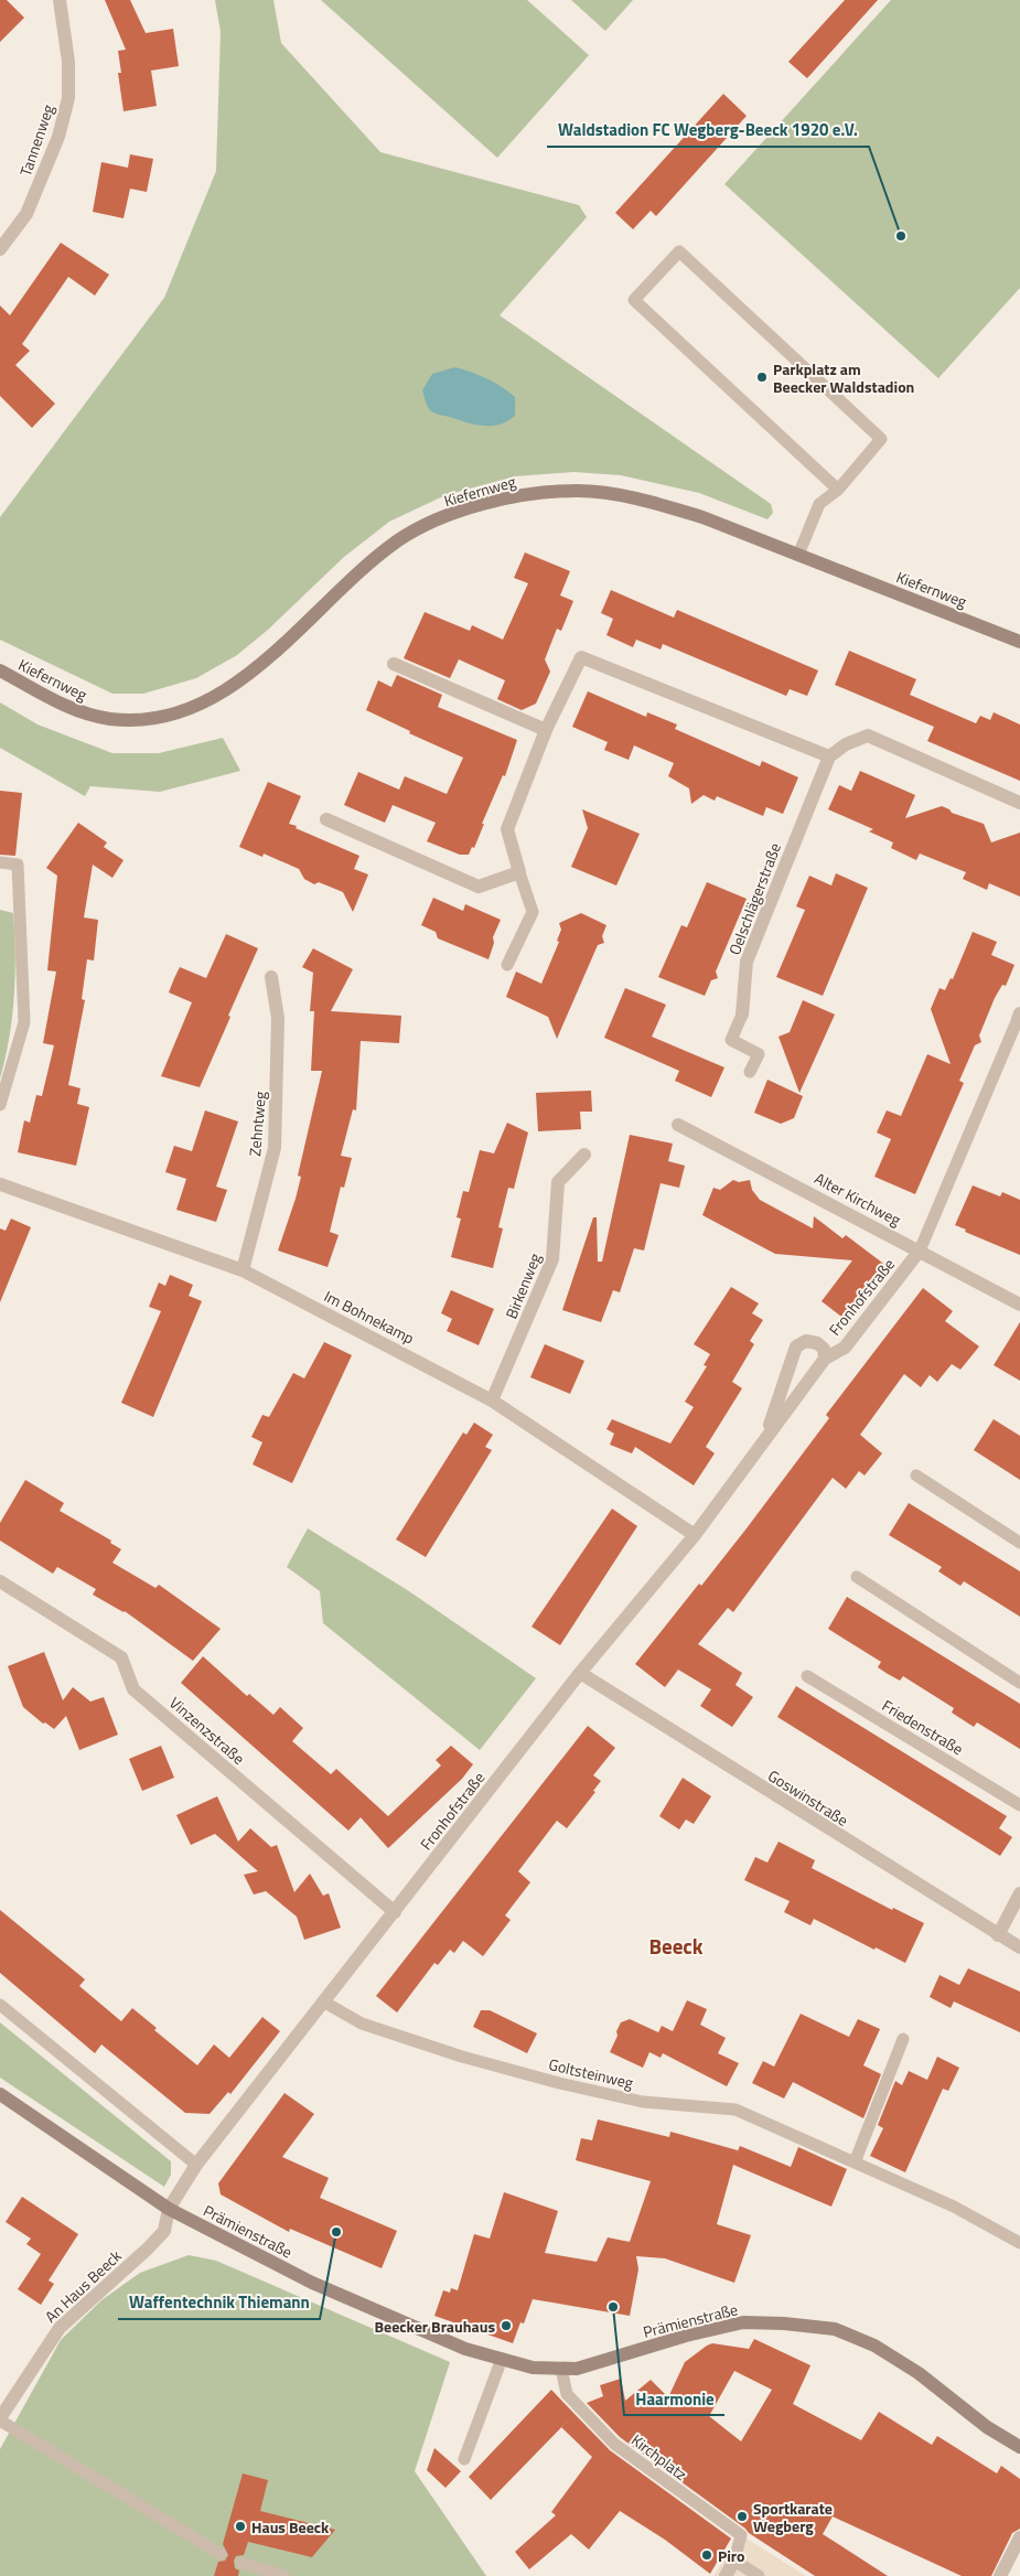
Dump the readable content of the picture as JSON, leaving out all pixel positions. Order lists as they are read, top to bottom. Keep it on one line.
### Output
{"streets":{"street":["Tannenweg","Kiefernweg","Oelschlägerstraße","Zehntweg","Alter Kirchweg","Birkenweg","Fronhofstraße","Im Bohnekamp","Vinzenzstraße","Goswinstraße","Prämienstraße","An Haus Beeck","Kirchplatz"],"lane":["Friedenstraße","Goltsteinweg"]},"crossings":[["Zehntweg","Im Bohnekamp"],["Alter Kirchweg","Fronhofstraße"],["Birkenweg","Im Bohnekamp"],["Fronhofstraße","Im Bohnekamp"],["Fronhofstraße","Vinzenzstraße"],["Fronhofstraße","Goswinstraße"],["Fronhofstraße","Goltsteinweg"],["Fronhofstraße","Prämienstraße"],["Fronhofstraße","An Haus Beeck"],["Prämienstraße","An Haus Beeck"],["Prämienstraße","Kirchplatz"]],"districts":["Beeck"],"places":["Waldstadion FC Wegberg-Beeck 1920 e.V.","Parkplatz am Beecker Waldstadion","Waffentechnik Thiemann","Haarmonie","Beecker Brauhaus","Sportkarate Wegberg","Haus Beeck","Piro"]}
